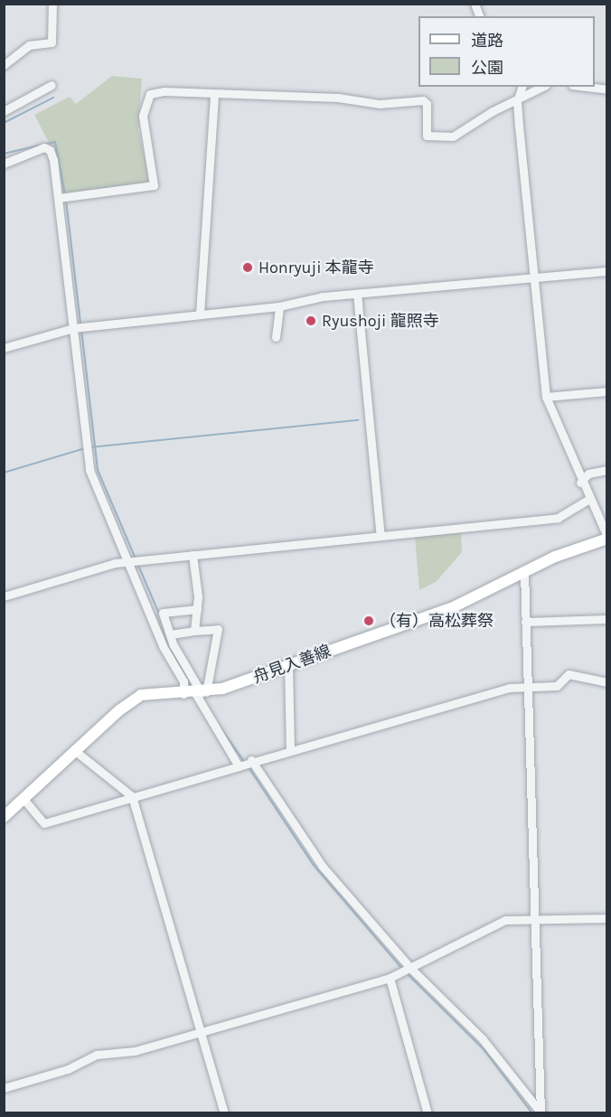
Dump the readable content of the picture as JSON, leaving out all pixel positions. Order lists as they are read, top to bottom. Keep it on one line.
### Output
{"streets":{"main road":["舟見入善線"]},"places":["Honryuji 本龍寺","Ryushoji 龍照寺","（有）高松葬祭"],"legend":["道路","公園"]}
